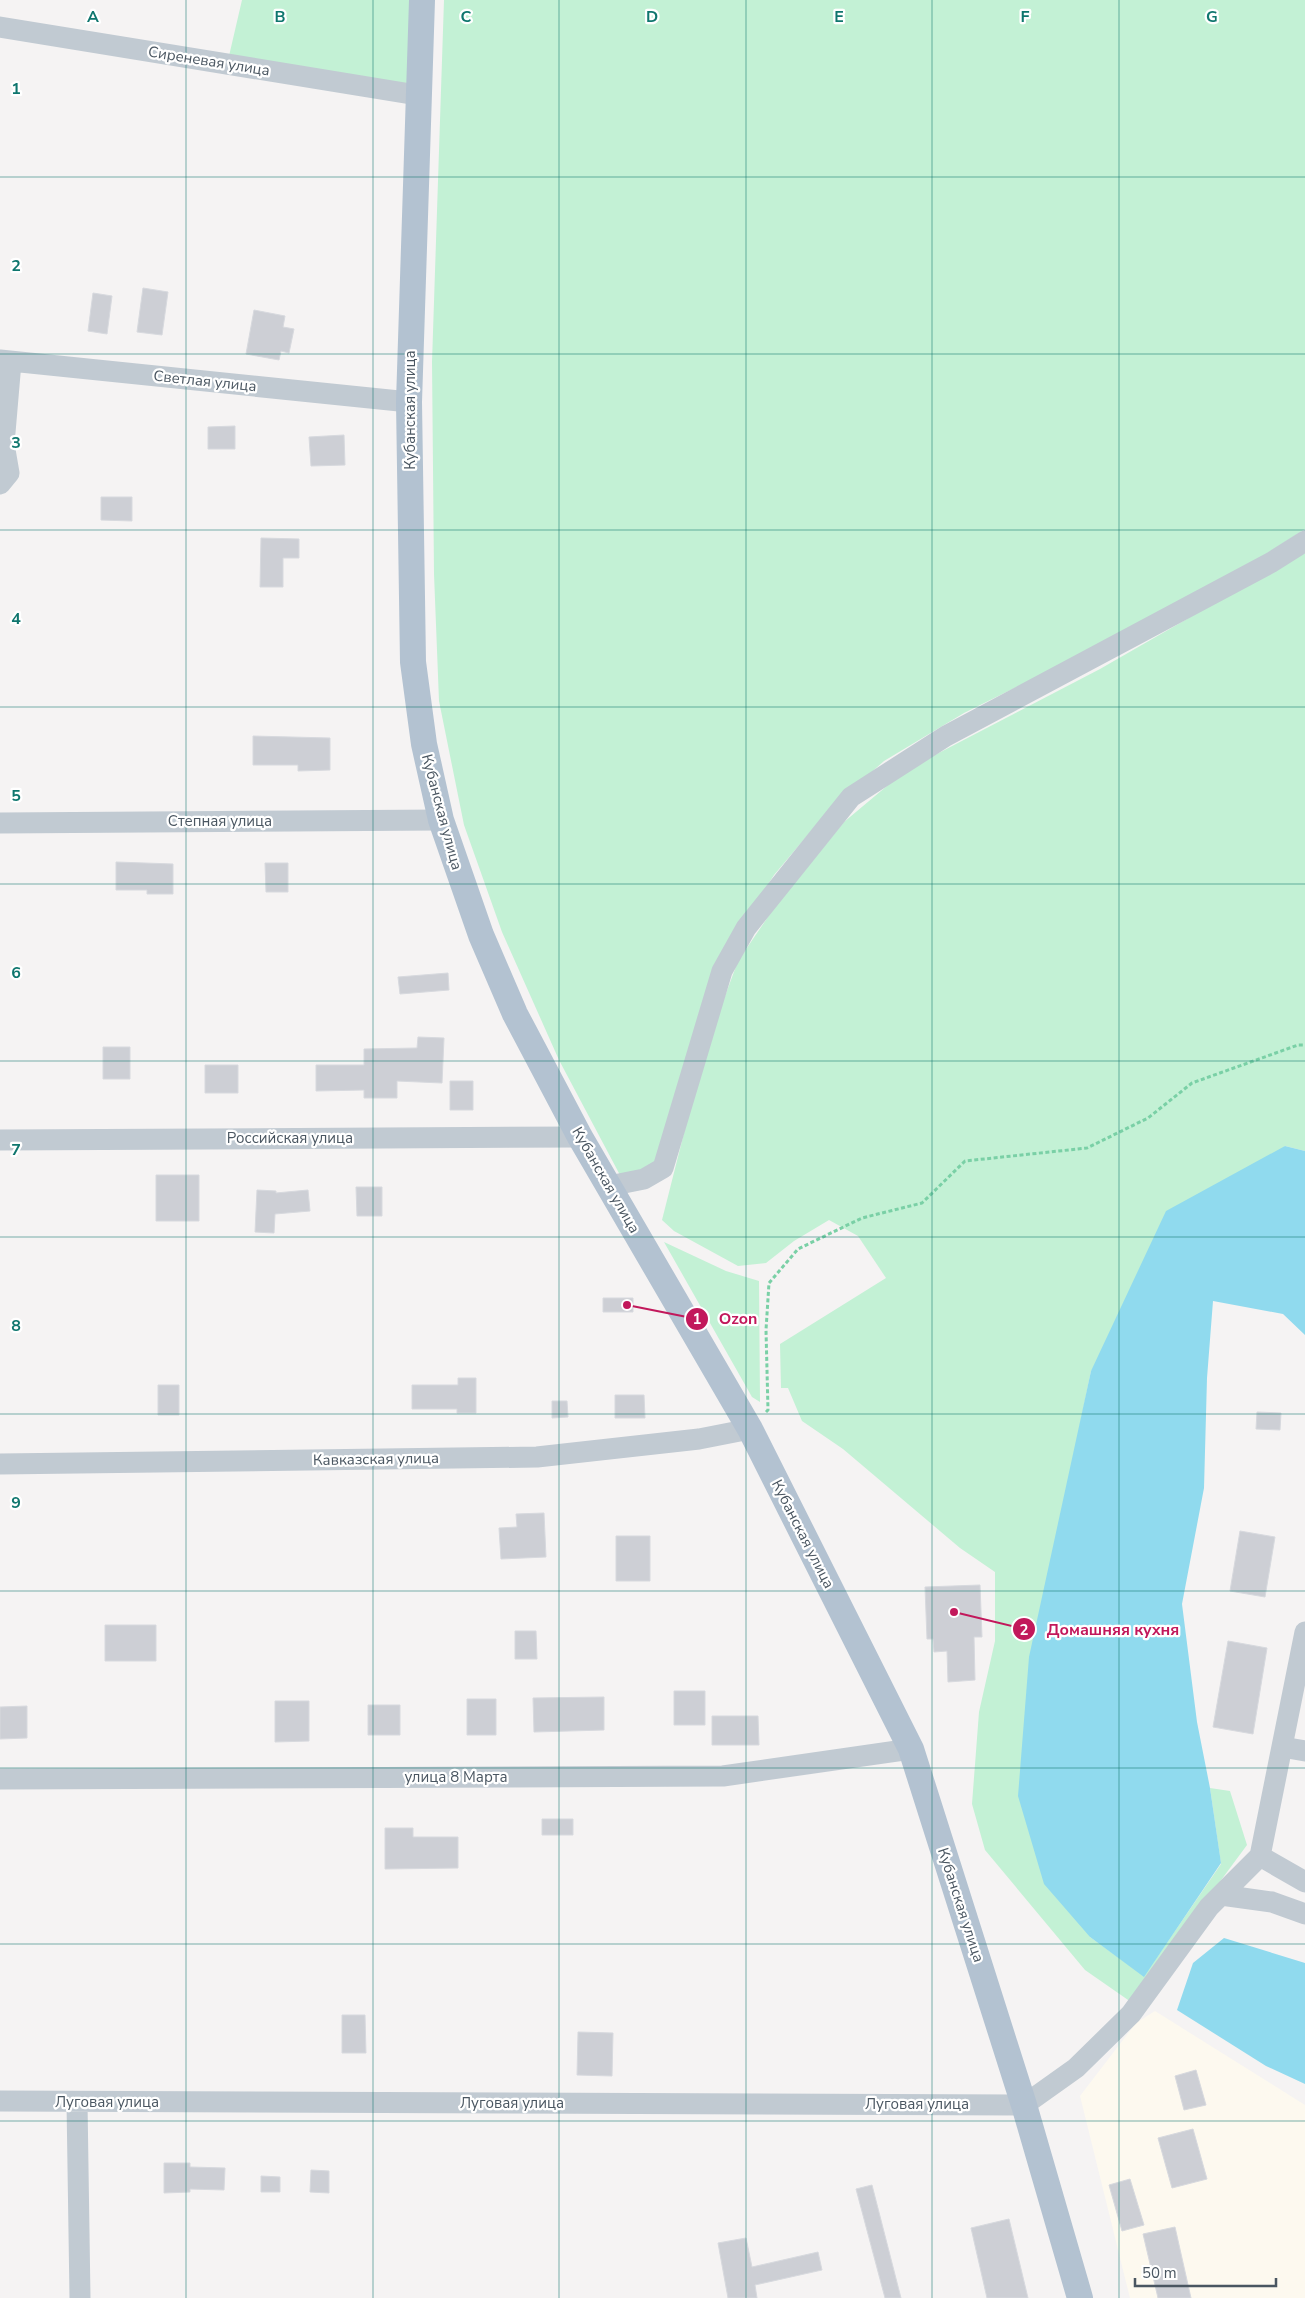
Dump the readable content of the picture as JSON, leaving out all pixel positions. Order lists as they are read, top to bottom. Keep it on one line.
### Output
{"streets":{"main road":["Кубанская улица"],"street":["Сиреневая улица","Светлая улица","Степная улица","Российская улица","Кавказская улица","улица 8 Марта","Луговая улица"]},"crossings":[["Сиреневая улица","Кубанская улица"],["Светлая улица","Кубанская улица"],["Кубанская улица","Степная улица"],["Кубанская улица","Российская улица"],["Кубанская улица","Кавказская улица"],["Кубанская улица","улица 8 Марта"],["Кубанская улица","Луговая улица"]],"places":["Ozon","Домашняя кухня"],"scale_bar":"50 m","grid":{"columns":["A","B","C","D","E","F","G"],"rows":["1","2","3","4","5","6","7","8","9"]}}
